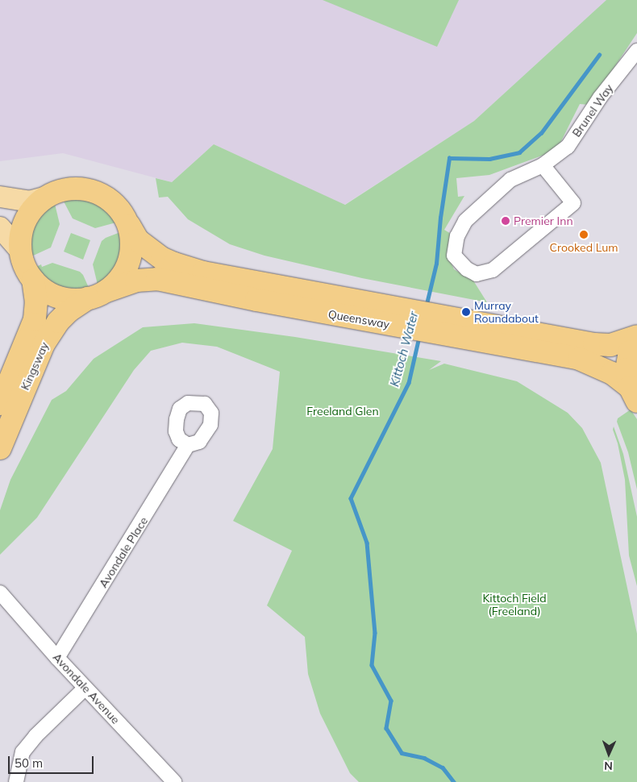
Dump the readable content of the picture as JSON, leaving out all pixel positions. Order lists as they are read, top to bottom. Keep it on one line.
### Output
{"streets":{"highway":["Queensway","Kingsway"],"street":["Brunel Way","Avondale Place","Avondale Avenue"]},"crossings":[["Queensway","Kingsway"],["Avondale Place","Avondale Avenue"]],"water":["Kittoch Water"],"parks":["Freeland Glen","Kittoch Field (Freeland)"],"places":["Premier Inn","Crooked Lum","Murray Roundabout"],"scale_bar":"50 m","north":"bottom"}
